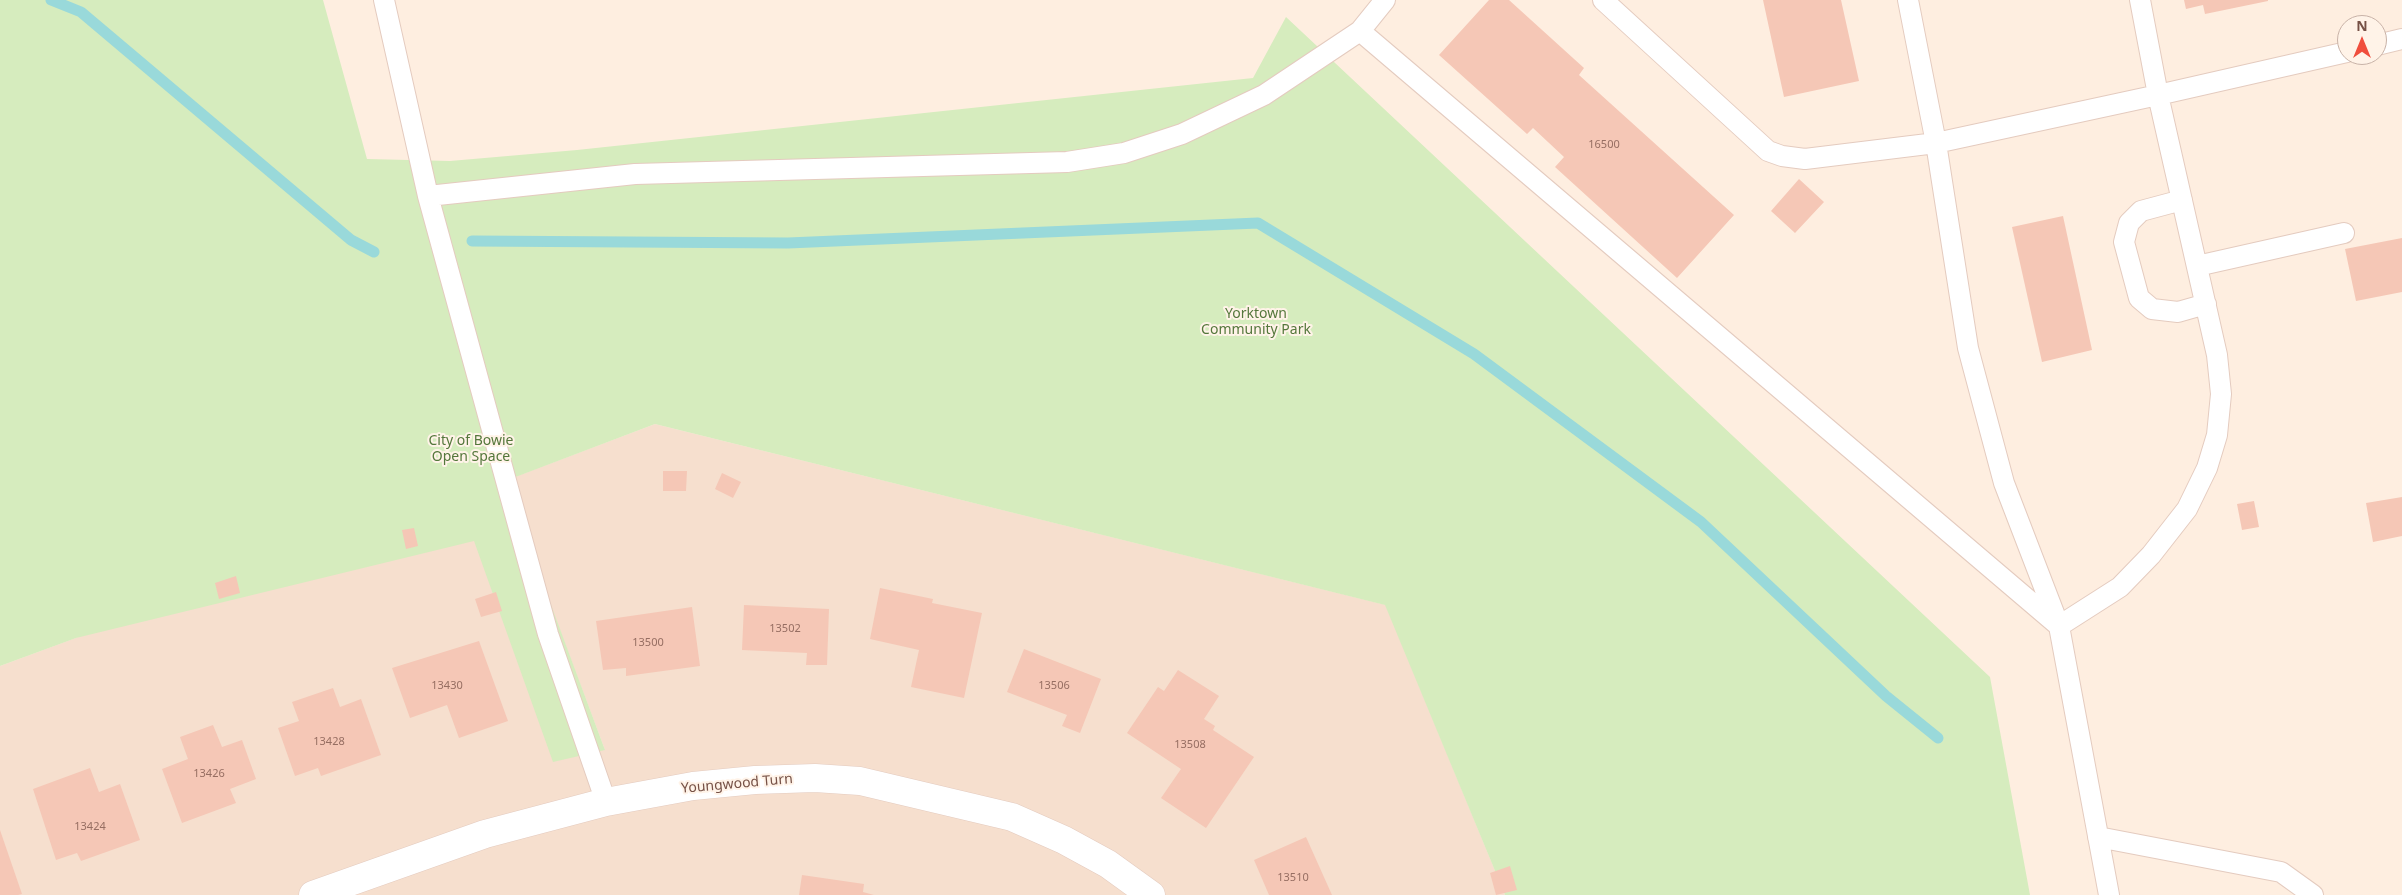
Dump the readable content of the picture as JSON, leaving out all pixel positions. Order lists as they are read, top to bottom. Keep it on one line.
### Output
{"streets":{"street":["Youngwood Turn"]},"parks":["Yorktown Community Park","City of Bowie Open Space"],"house_numbers":["16500","13502","13500","13430","13506","13428","13508","13426","13424","13510"],"north":"top"}
